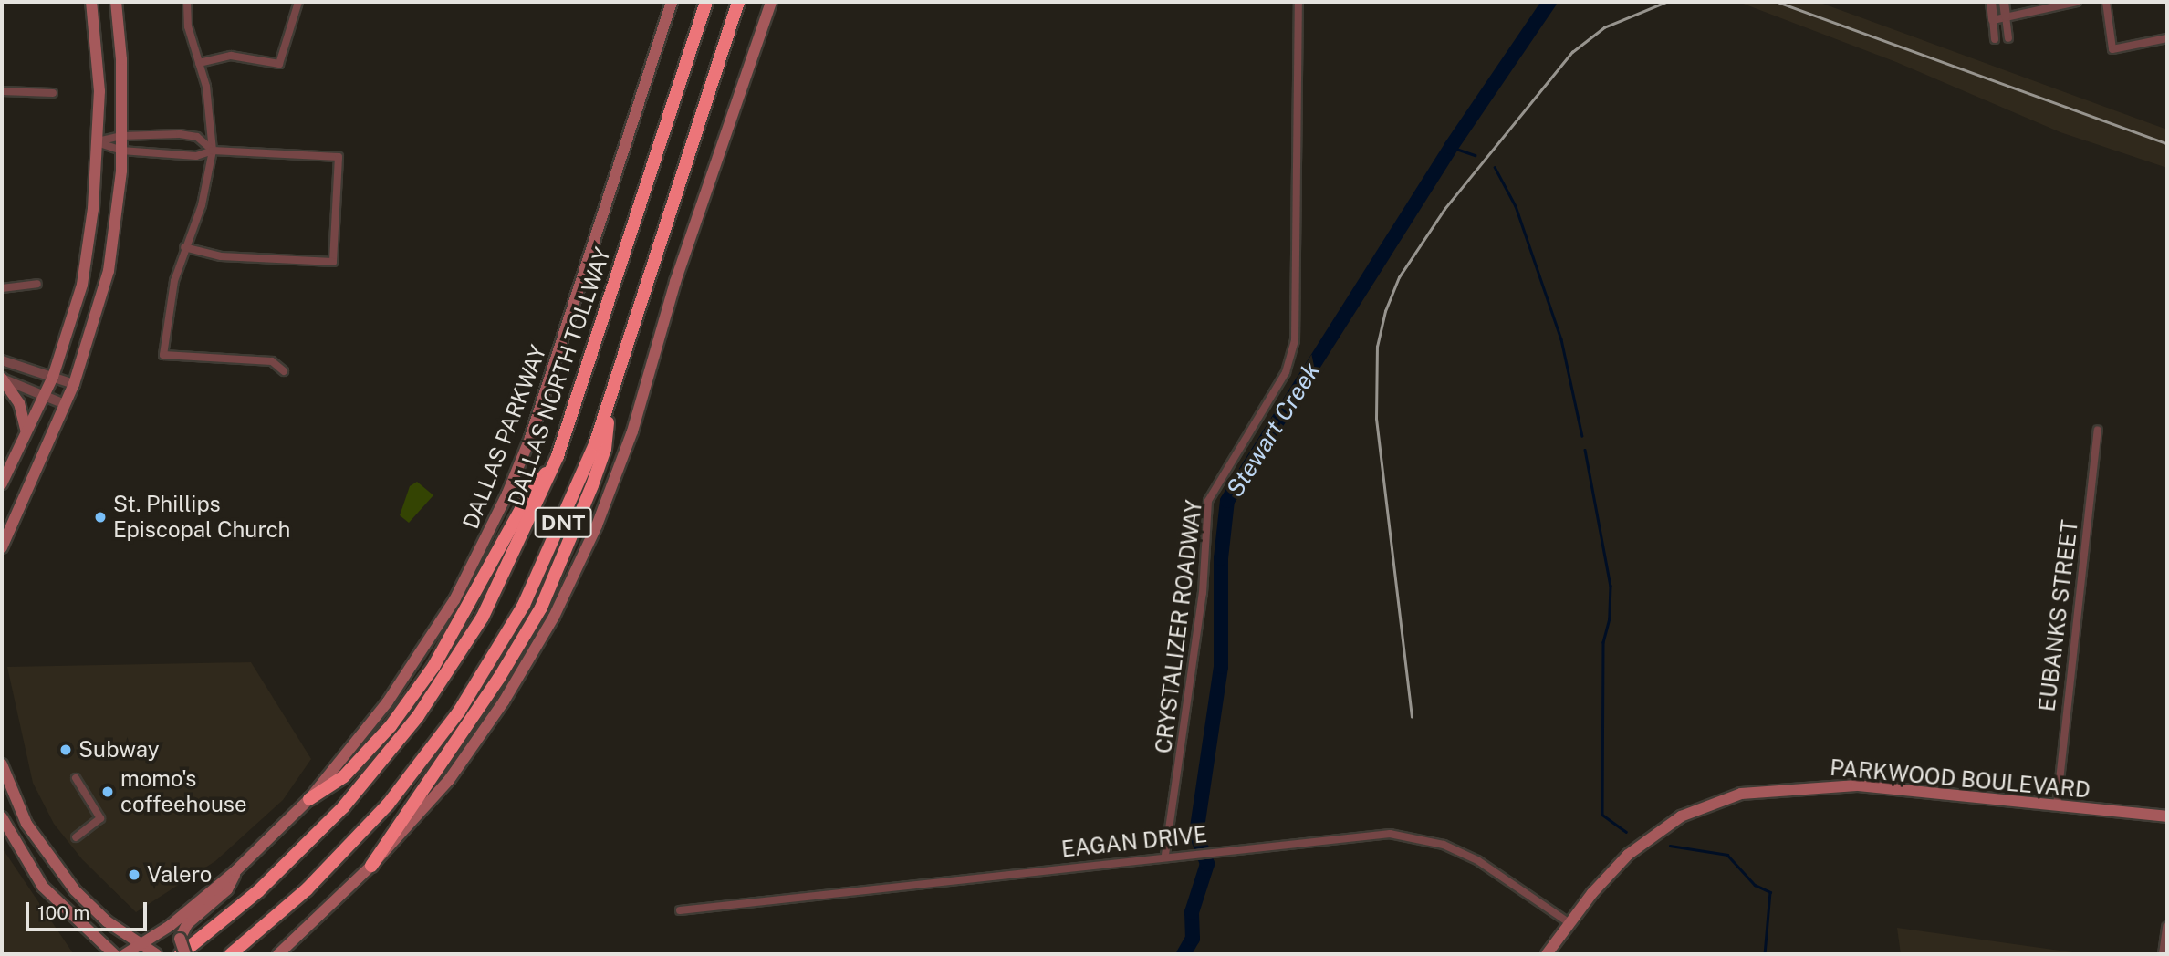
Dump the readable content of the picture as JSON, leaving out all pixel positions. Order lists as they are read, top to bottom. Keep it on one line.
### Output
{"streets":{"highway":["DALLAS NORTH TOLLWAY","DNT"],"main road":["DALLAS PARKWAY","PARKWOOD BOULEVARD"],"street":["EUBANKS STREET","CRYSTALIZER ROADWAY","EAGAN DRIVE"]},"crossings":[["EUBANKS STREET","PARKWOOD BOULEVARD"],["CRYSTALIZER ROADWAY","EAGAN DRIVE"],["PARKWOOD BOULEVARD","EAGAN DRIVE"]],"water":["Stewart Creek"],"places":["St. Phillips Episcopal Church","Subway","momo's coffeehouse","Valero"],"scale_bar":"100 m"}
